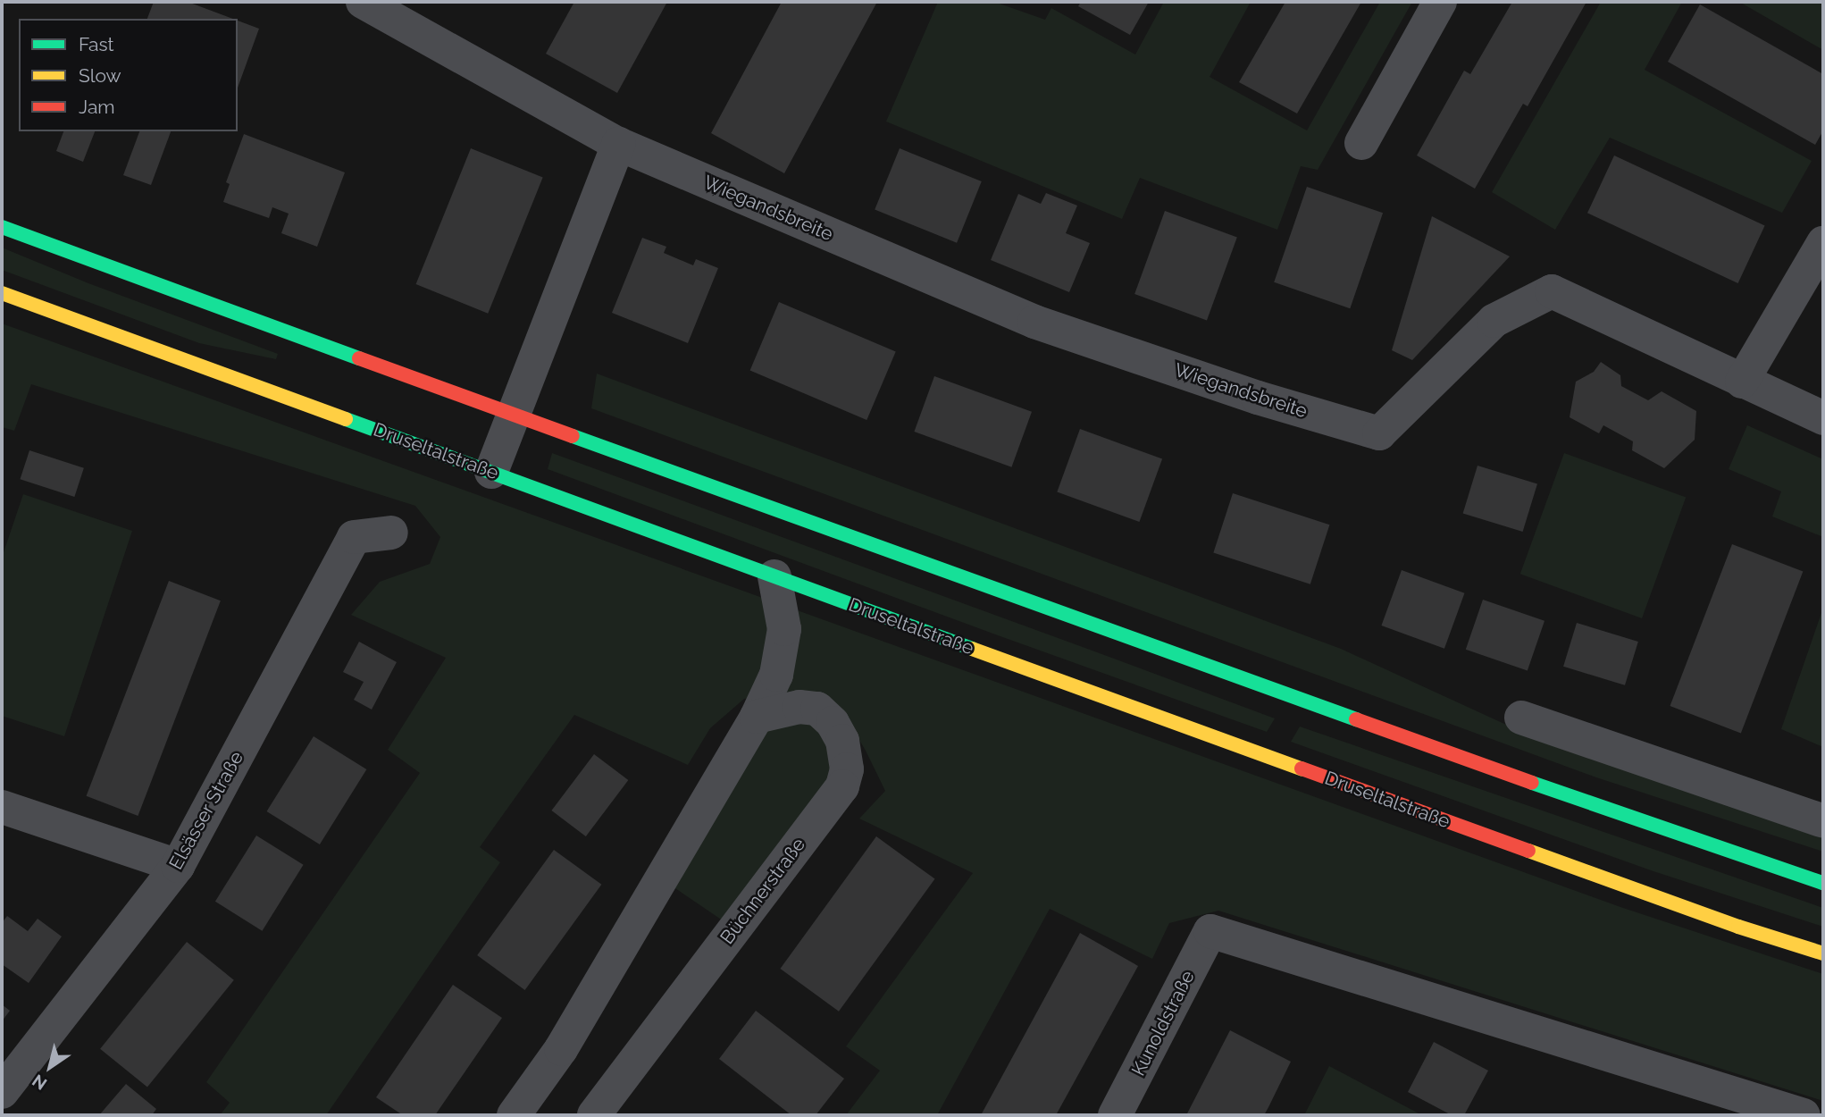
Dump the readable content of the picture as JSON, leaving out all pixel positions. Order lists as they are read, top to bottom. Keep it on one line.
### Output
{"streets":{"main road":["Druseltalstraße"],"street":["Wiegandsbreite","Elsässer Straße","Büchnerstraße","Kunoldstraße"]},"legend":["Fast","Slow","Jam"],"north":"bottom left"}
